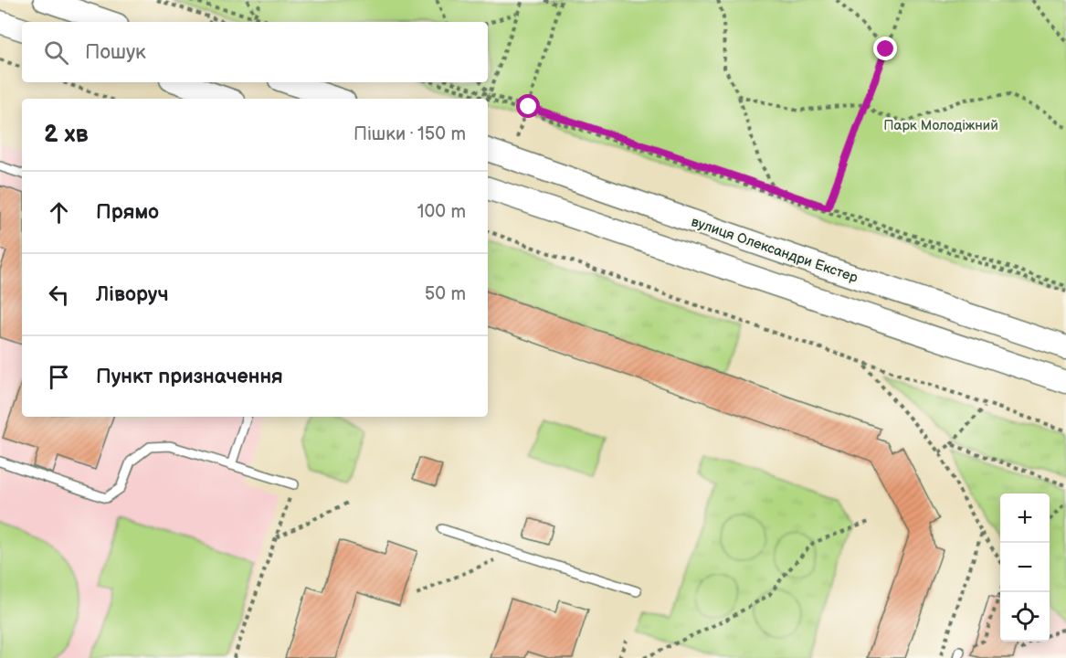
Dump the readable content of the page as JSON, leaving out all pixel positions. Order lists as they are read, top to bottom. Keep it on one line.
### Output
{"streets":{"street":["вулиця Олександри Екстер"]},"parks":["Парк Молодіжний"],"page":{"search":"Пошук","heading":["2 хв","Пішки · 150 m"],"list":[["Прямо","100 m"],["Ліворуч","50 m"],"Пункт призначення"],"map_buttons":["+","−"]}}
